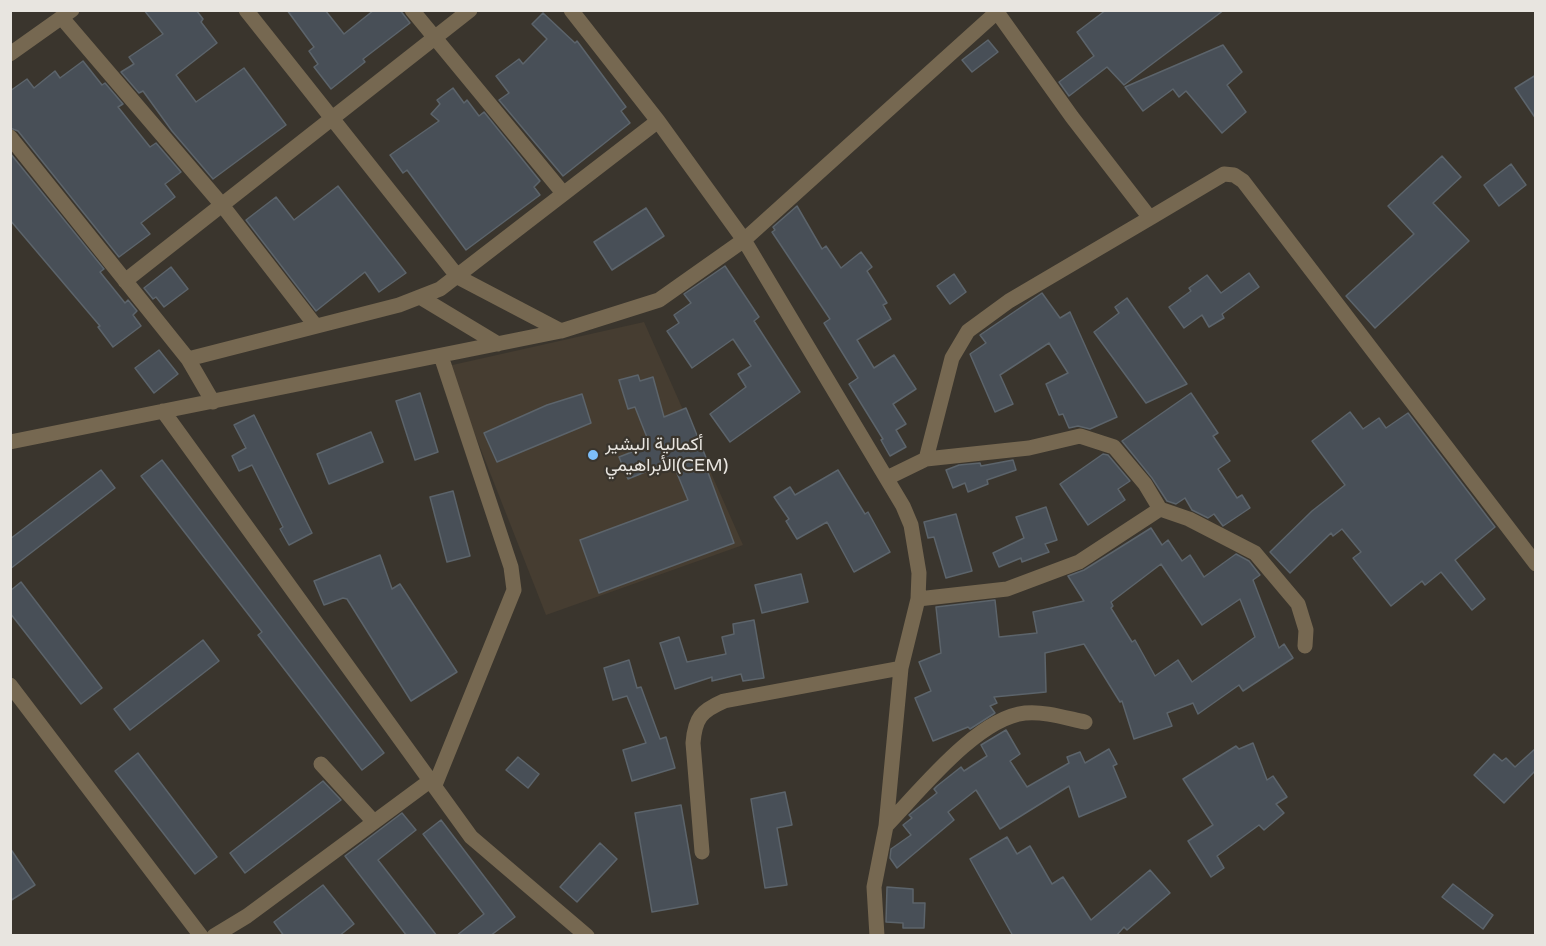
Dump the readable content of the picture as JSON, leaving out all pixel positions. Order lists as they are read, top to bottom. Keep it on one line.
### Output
{"places":["أكمالية البشير الأبراهيمي(CEM)"]}
